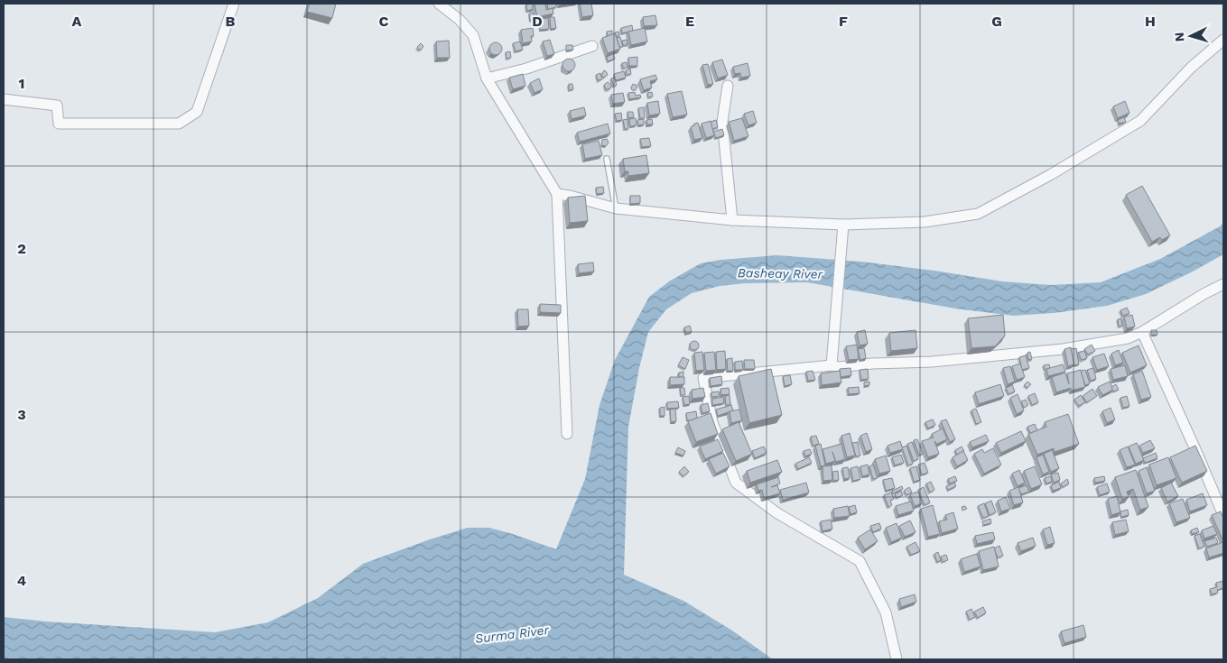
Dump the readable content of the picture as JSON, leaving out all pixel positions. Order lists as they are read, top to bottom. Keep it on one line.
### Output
{"water":["Basheay River","Surma River"],"north":"left","grid":{"columns":["A","B","C","D","E","F","G","H"],"rows":["1","2","3","4"]}}
